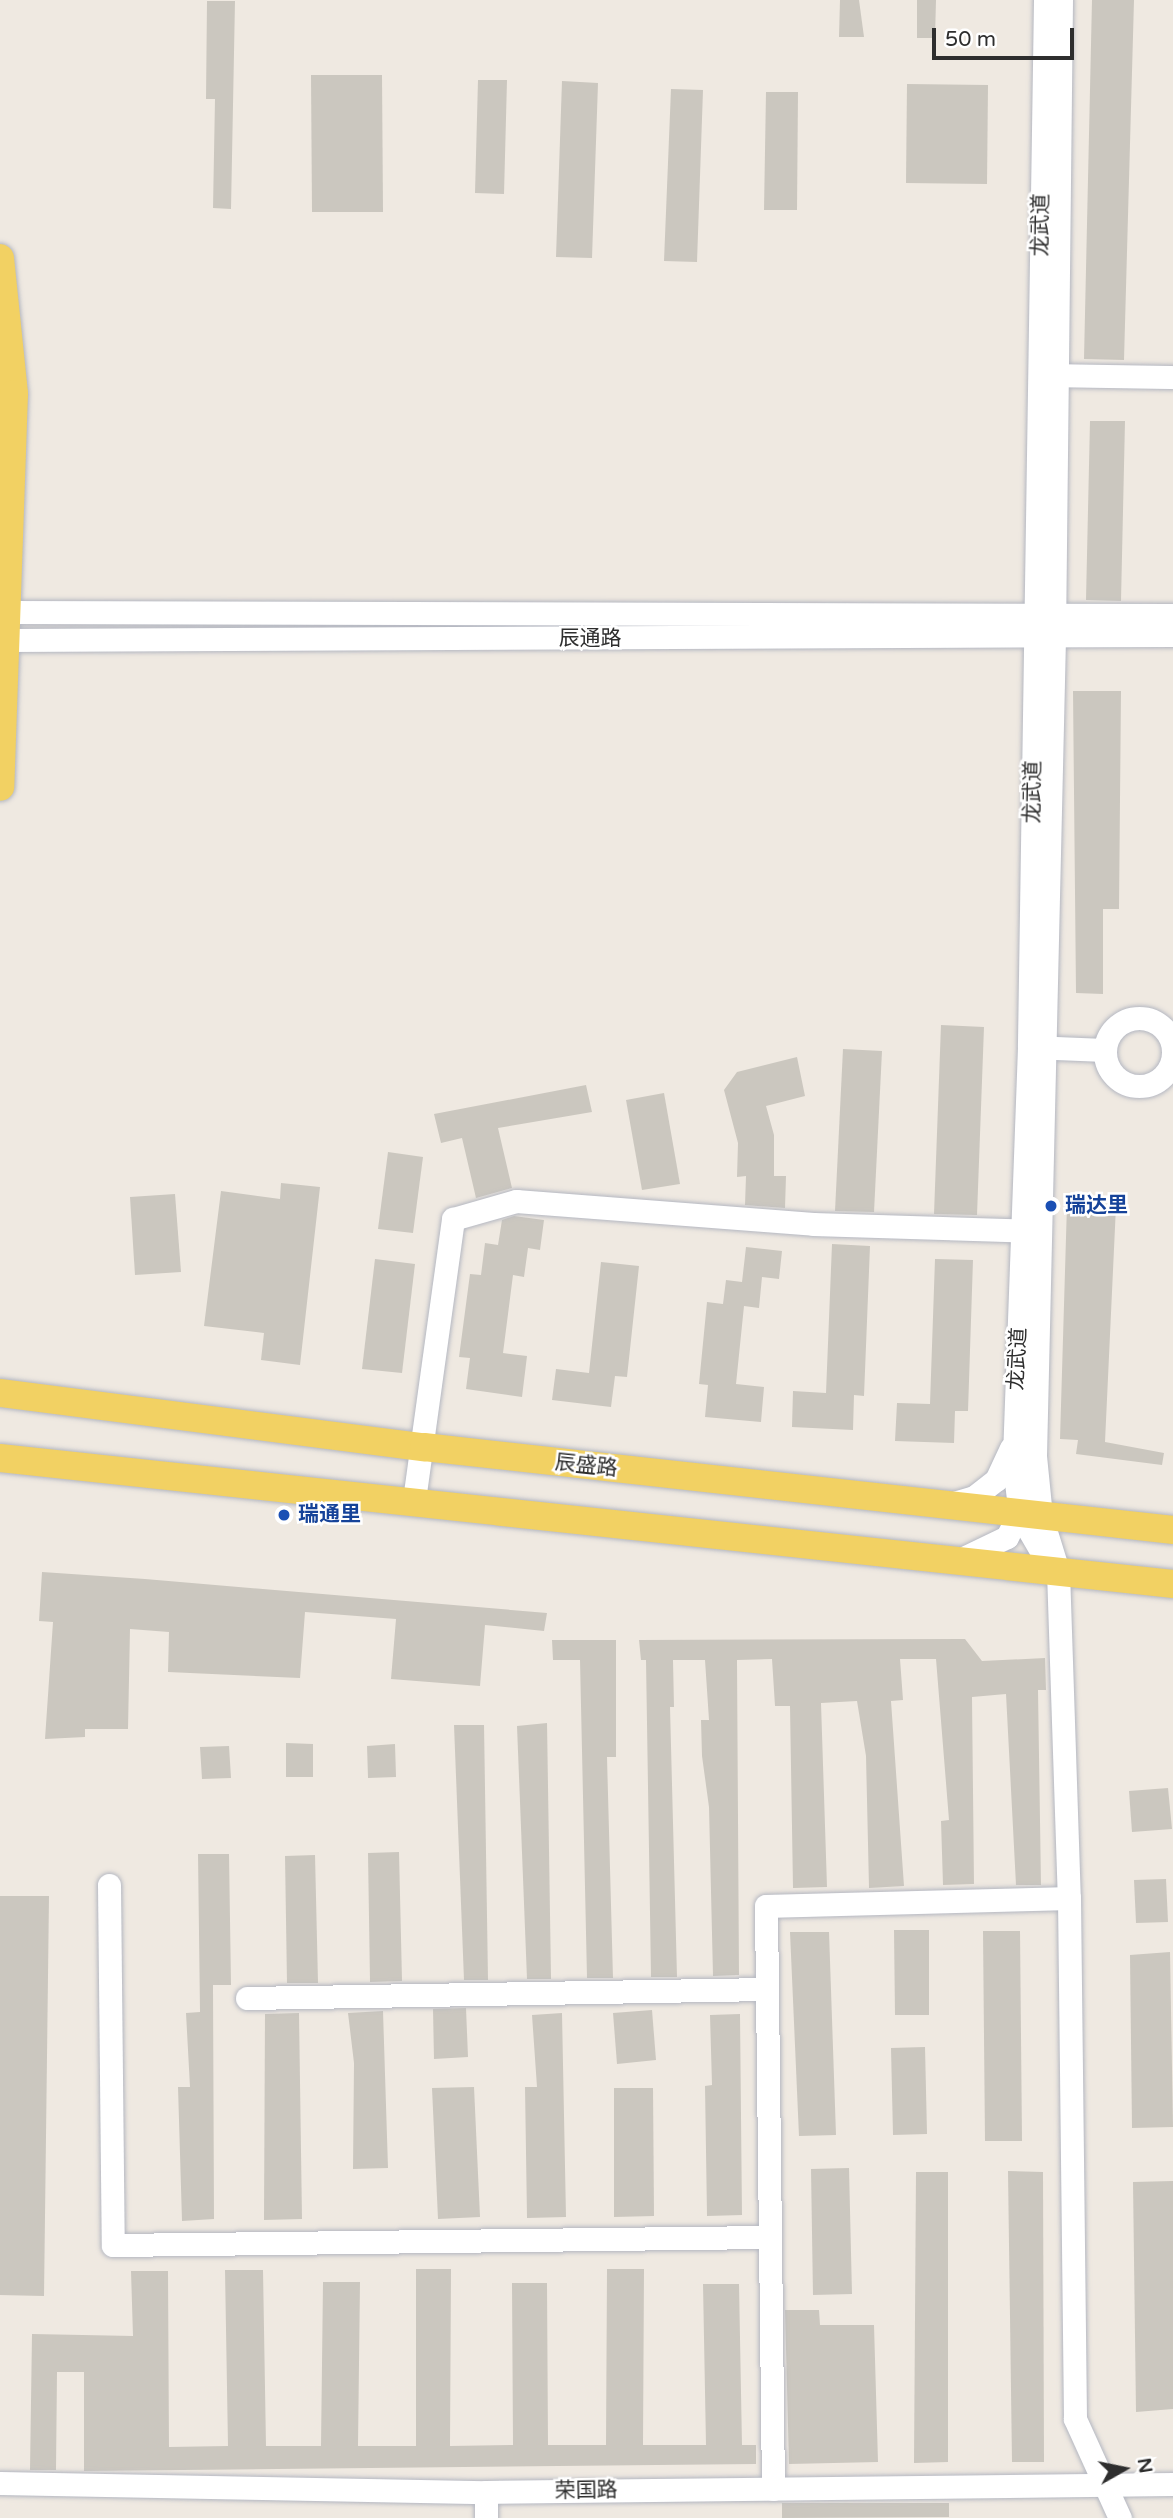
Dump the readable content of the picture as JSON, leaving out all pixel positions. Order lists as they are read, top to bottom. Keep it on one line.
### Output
{"streets":{"main road":["辰盛路"],"street":["龙武道","辰通路","荣国路"]},"crossings":[["龙武道","辰通路"],["龙武道","辰盛路"]],"places":["瑞达里","瑞通里"],"scale_bar":"50 m","north":"right"}
